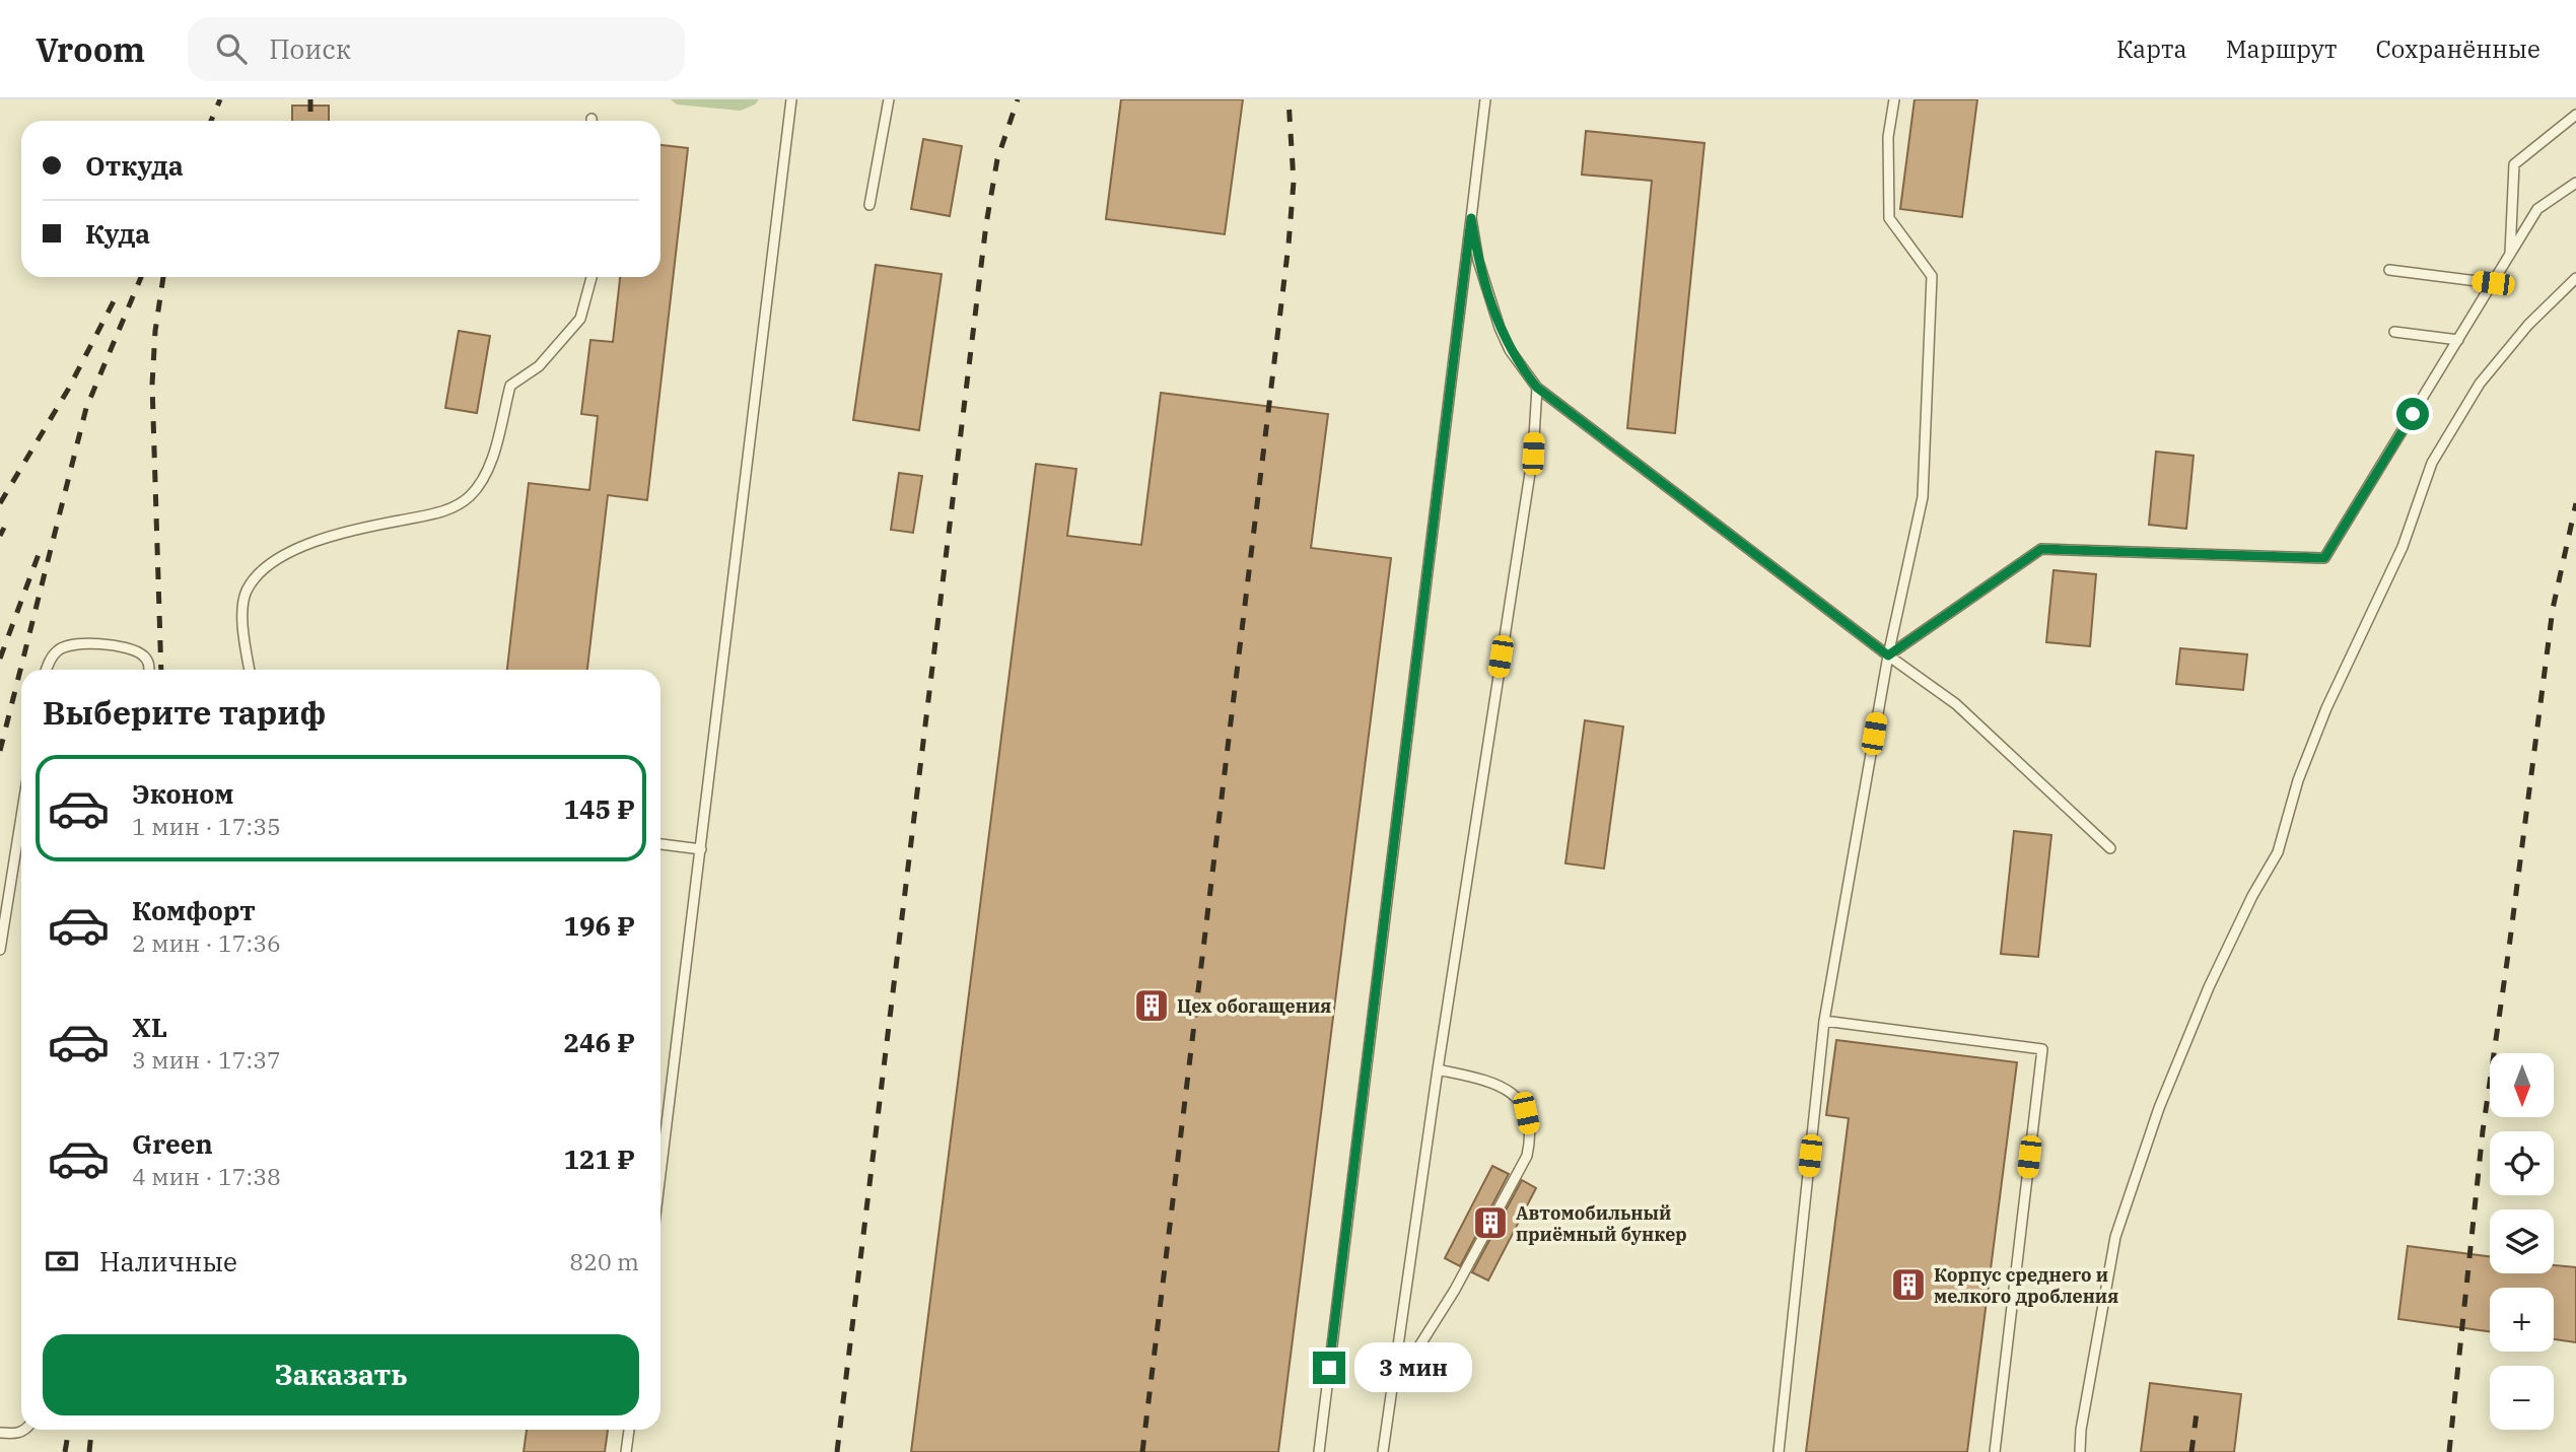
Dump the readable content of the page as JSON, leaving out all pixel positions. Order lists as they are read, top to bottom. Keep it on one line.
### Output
{"places":{"building":["Цех обогащения","Автомобильный приёмный бункер","Корпус среднего и мелкого дробления"]},"north":"bottom","page":{"header":"Vroom","search":"Поиск","nav":["Карта","Маршрут","Сохранённые"],"banner":["Откуда","Куда"],"heading":"Выберите тариф","list":[{"name":"Эконом","note":"1 мин · 17:35","value":"145 ₽"},{"name":"Комфорт","note":"2 мин · 17:36","value":"196 ₽"},{"name":"XL","note":"3 мин · 17:37","value":"246 ₽"},{"name":"Green","note":"4 мин · 17:38","value":"121 ₽"}],"map_buttons":["+","−"],"pay":["Наличные","820 m"],"buttons":"Заказать","bubble":"3 мин"}}
